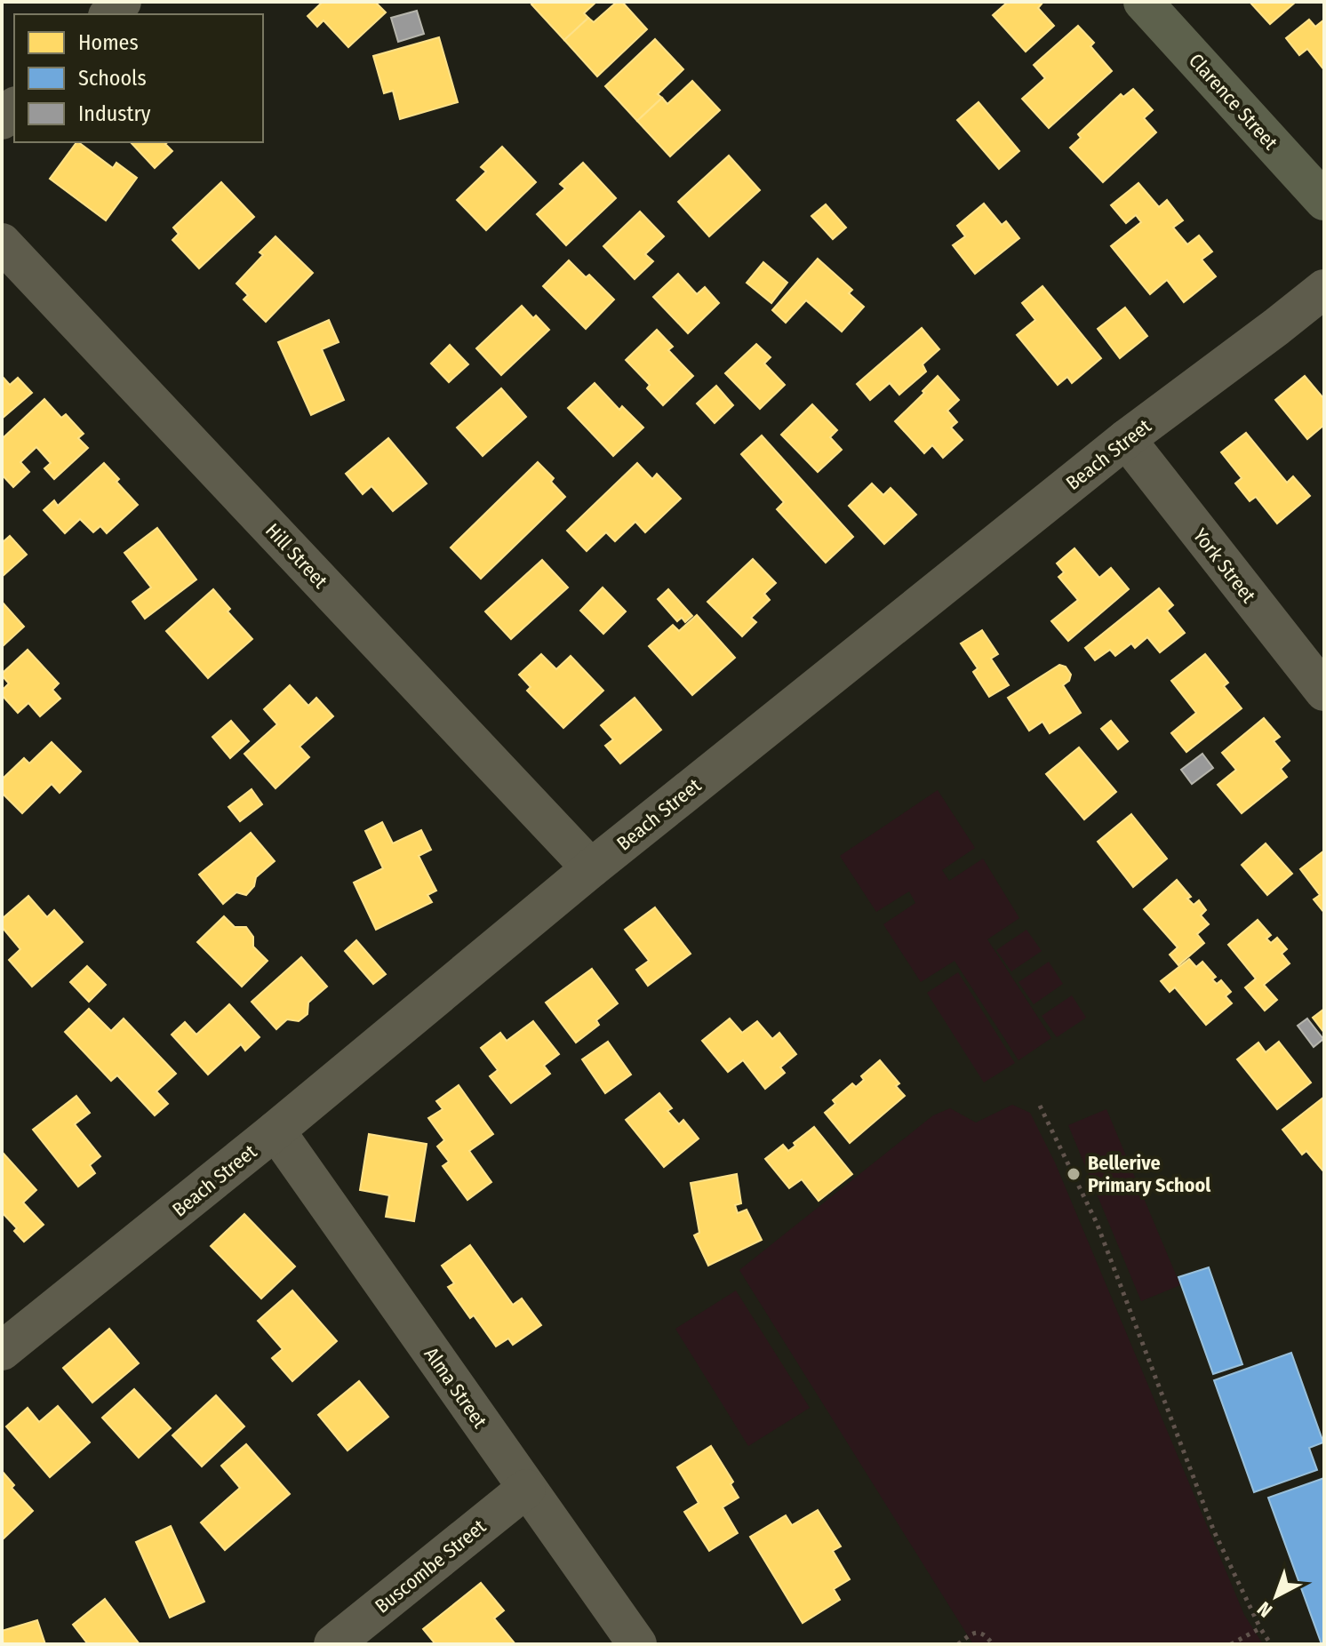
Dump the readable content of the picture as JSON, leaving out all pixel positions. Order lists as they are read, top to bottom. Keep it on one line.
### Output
{"streets":{"main road":["Clarence Street"],"street":["Beach Street","Hill Street","York Street","Alma Street","Buscombe Street"]},"crossings":[["Beach Street","Hill Street"],["Beach Street","York Street"],["Beach Street","Alma Street"],["Alma Street","Buscombe Street"]],"places":["Bellerive Primary School"],"legend":["Homes","Schools","Industry"],"north":"bottom left"}
